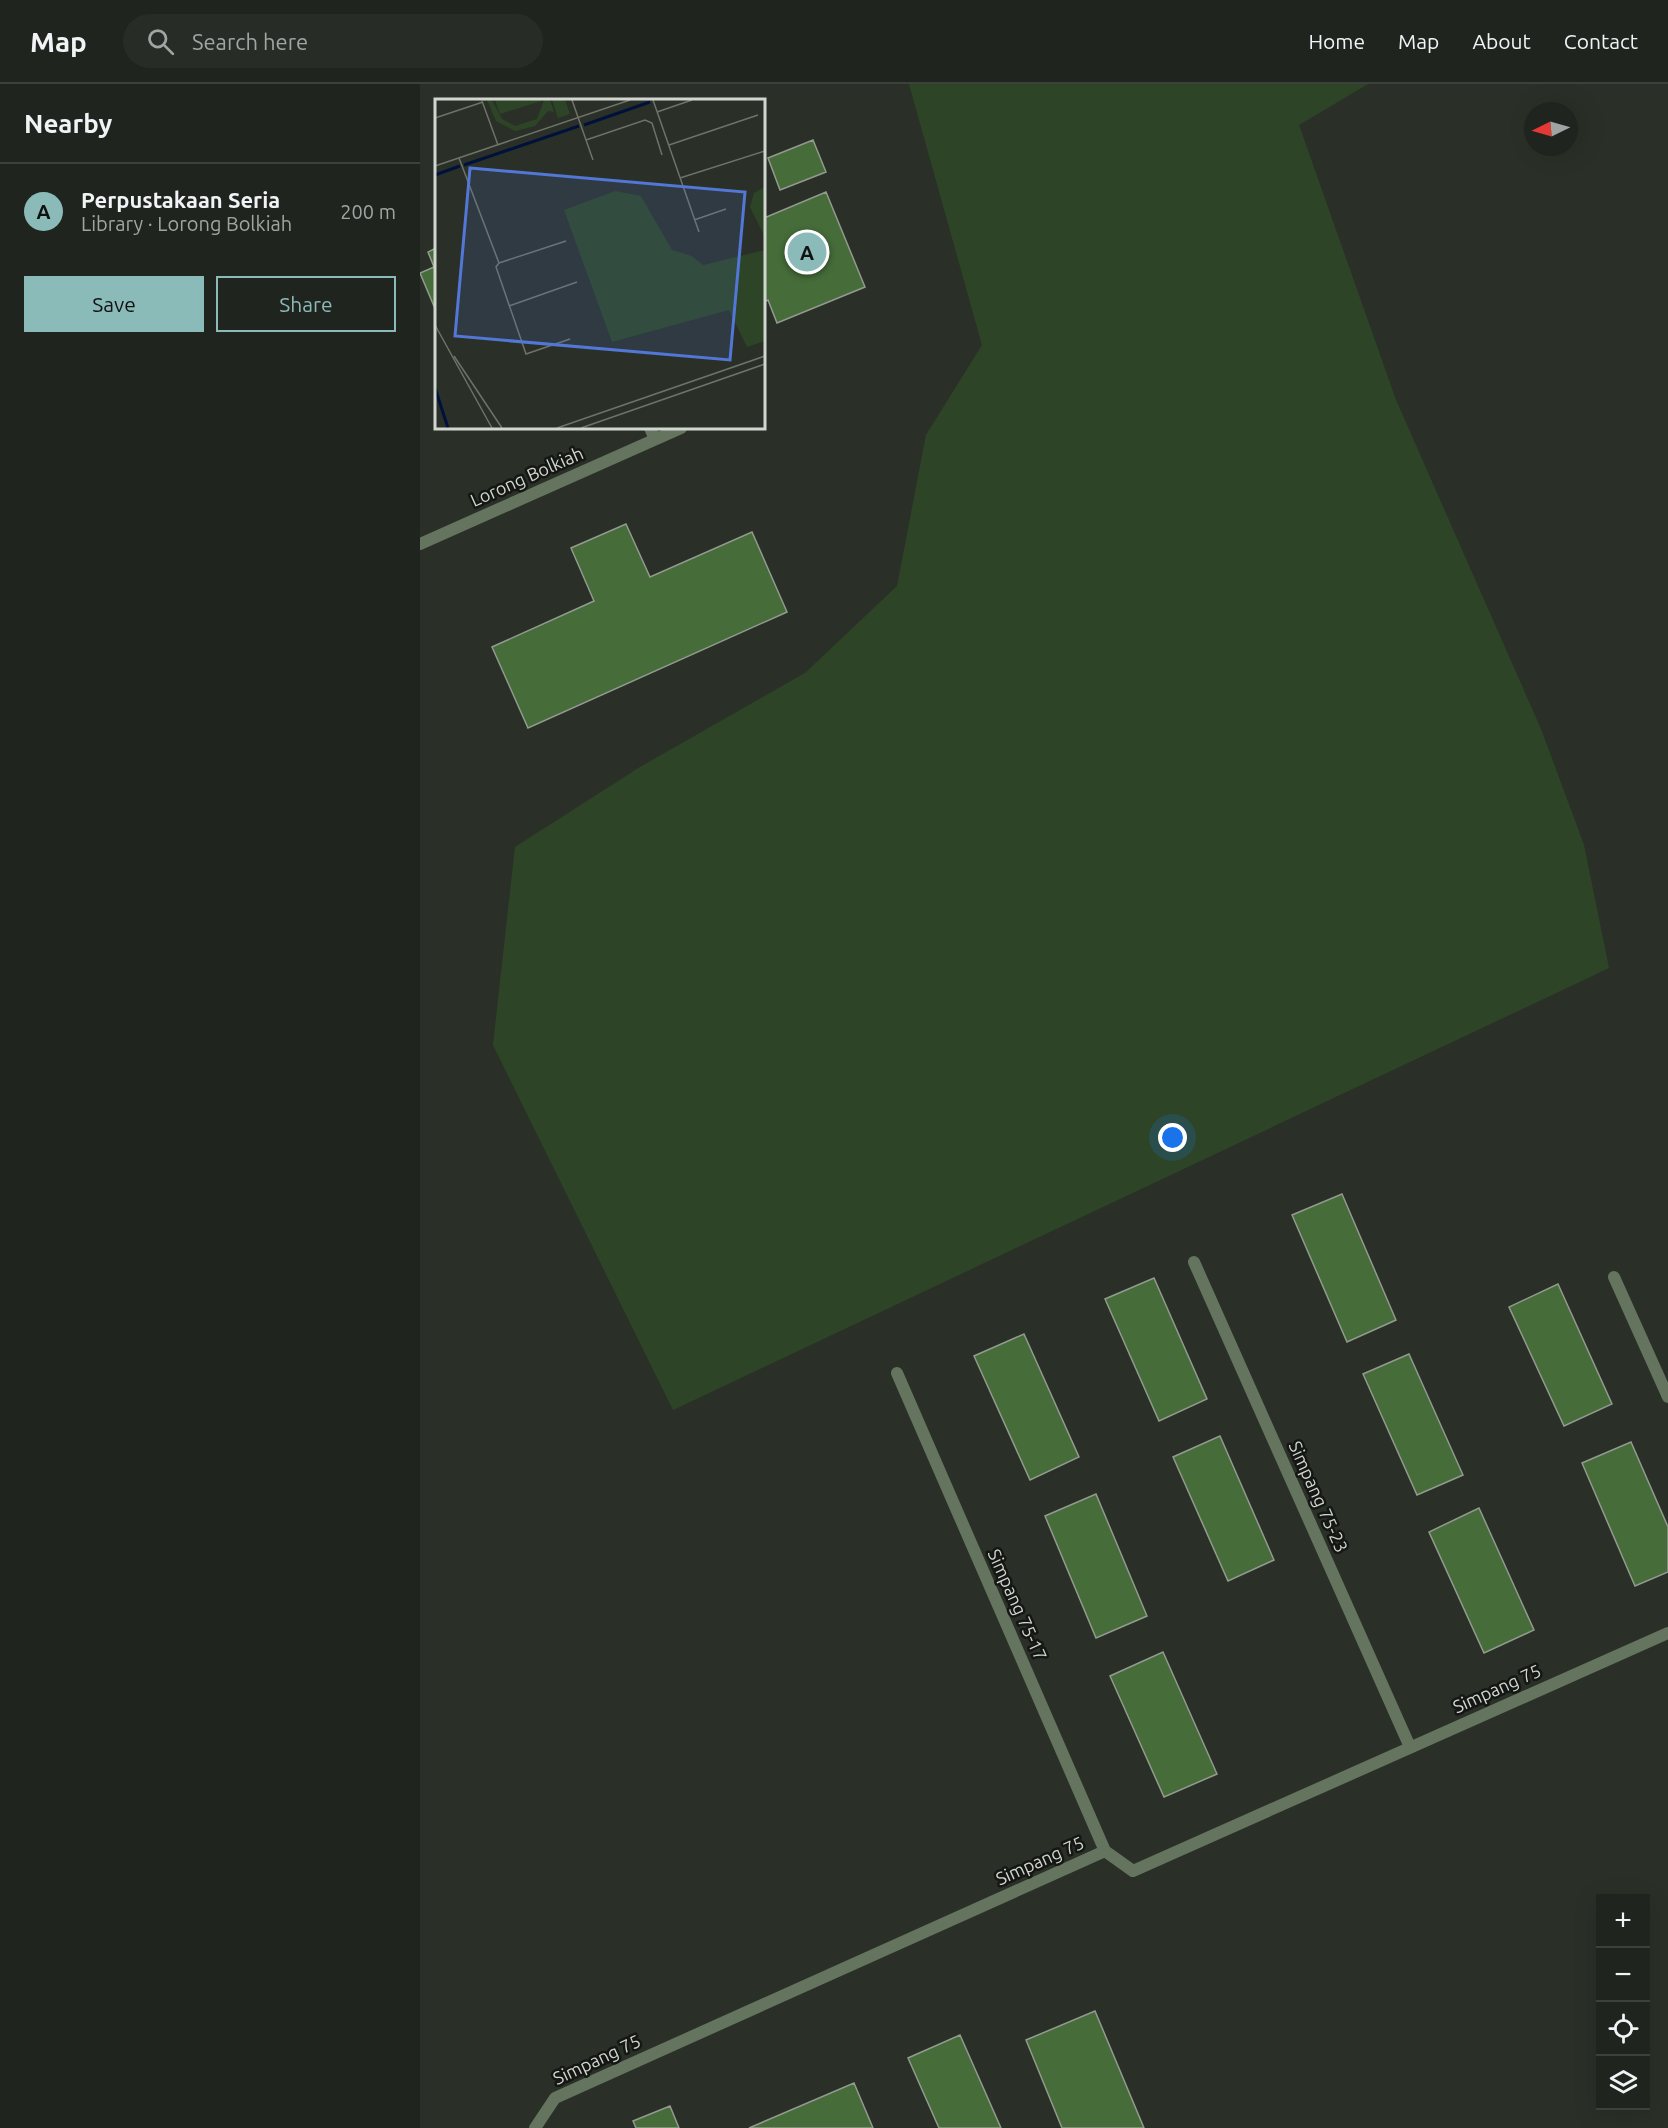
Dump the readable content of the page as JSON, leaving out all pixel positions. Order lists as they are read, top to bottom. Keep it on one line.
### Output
{"streets":{"street":["Lorong Bolkiah","Simpang 75-23","Simpang 75-17","Simpang 75"]},"crossings":[["Simpang 75-23","Simpang 75"],["Simpang 75-17","Simpang 75"]],"north":"left","page":{"header":"Map","search":"Search here","nav":["Home","Map","About","Contact"],"heading":"Nearby","list":[{"mark":"A","name":"Perpustakaan Seria","note":"Library · Lorong Bolkiah","value":"200 m"}],"pins":"A","buttons":["Save","Share"],"map_buttons":["+","−"]}}
